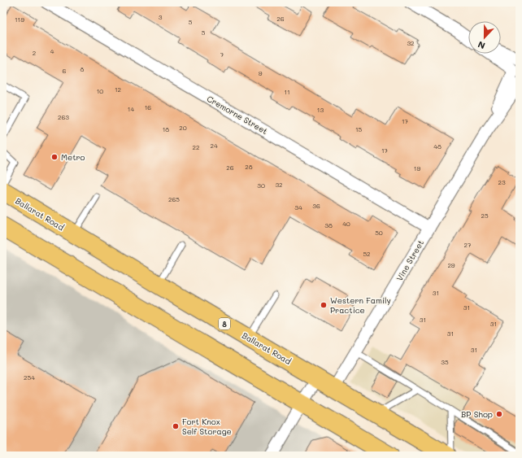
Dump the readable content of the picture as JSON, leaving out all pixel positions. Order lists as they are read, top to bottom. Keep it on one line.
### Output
{"streets":{"highway":["Ballarat Road","8"],"street":["Cremorne Street","Vine Street"]},"crossings":[["Cremorne Street","Vine Street"],["Ballarat Road","Vine Street"]],"places":["Metro","Western Family Practice","BP Shop","Fort Knox Self Storage"],"house_numbers":["3","26","119","5","5","32","4","2","7","8","6","9","12","10","11","16","14","13","263","17","20","18","15","24","48","22","17","28","26","19","23","32","30","265","36","34","25","40","38","50","27","52","29","31","31","31","31","31","31","35","254"],"north":"bottom"}
